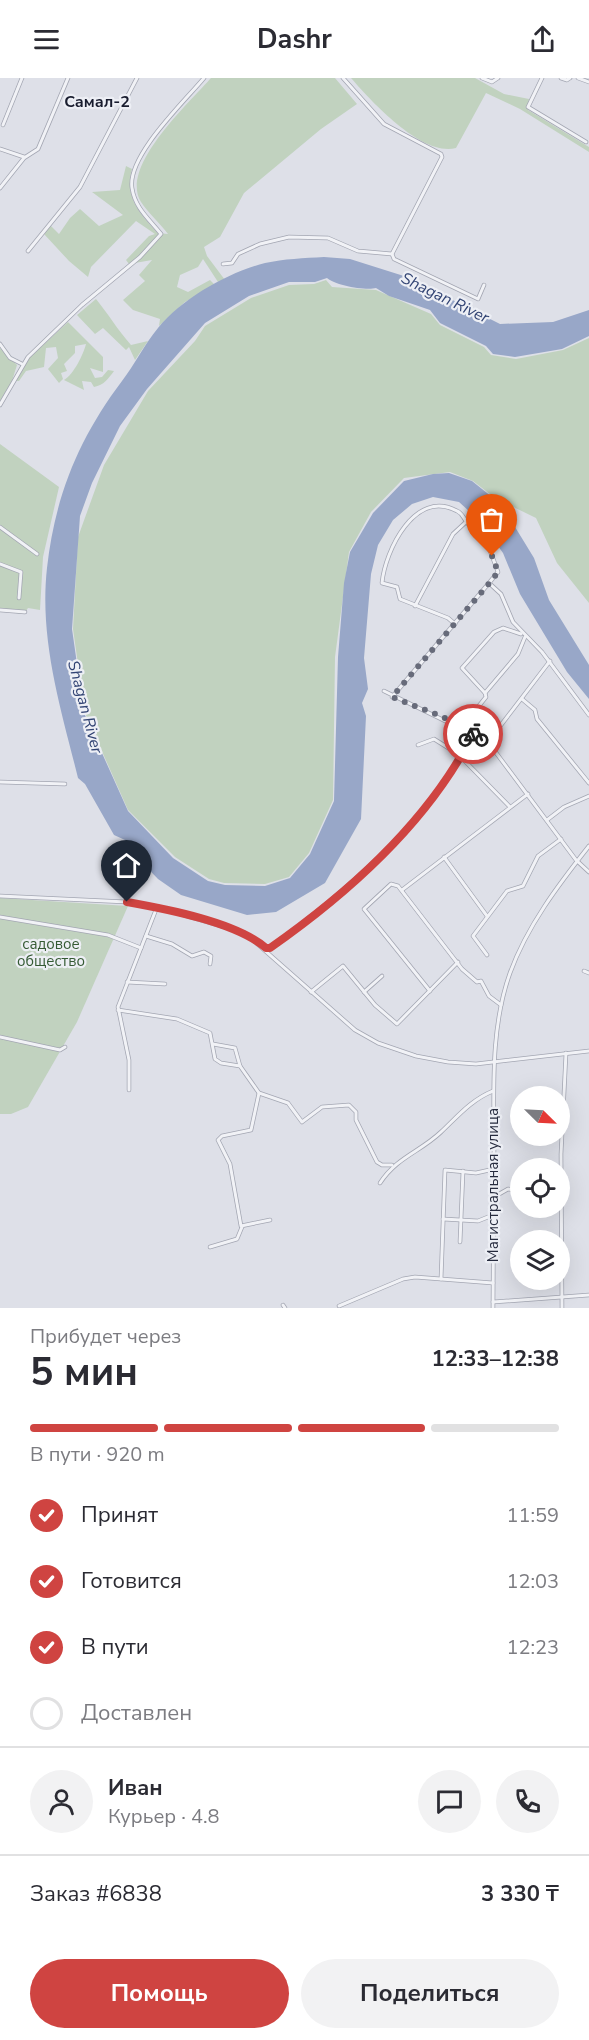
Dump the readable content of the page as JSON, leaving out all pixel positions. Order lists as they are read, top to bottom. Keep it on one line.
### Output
{"streets":{"street":["Магистральная улица"]},"districts":["Самал-2"],"water":["Shagan River"],"parks":["садовое общество"],"north":"bottom right","page":{"header":"Dashr","heading":["5 мин","Прибудет через","12:33–12:38"],"panel":["Иван","Курьер · 4.8","Заказ #6838","3 330 ₸"],"bar":"В пути · 920 m","list":[["Принят","11:59"],["Готовится","12:03"],["В пути","12:23"],"Доставлен"],"buttons":["Помощь","Поделиться"]}}
